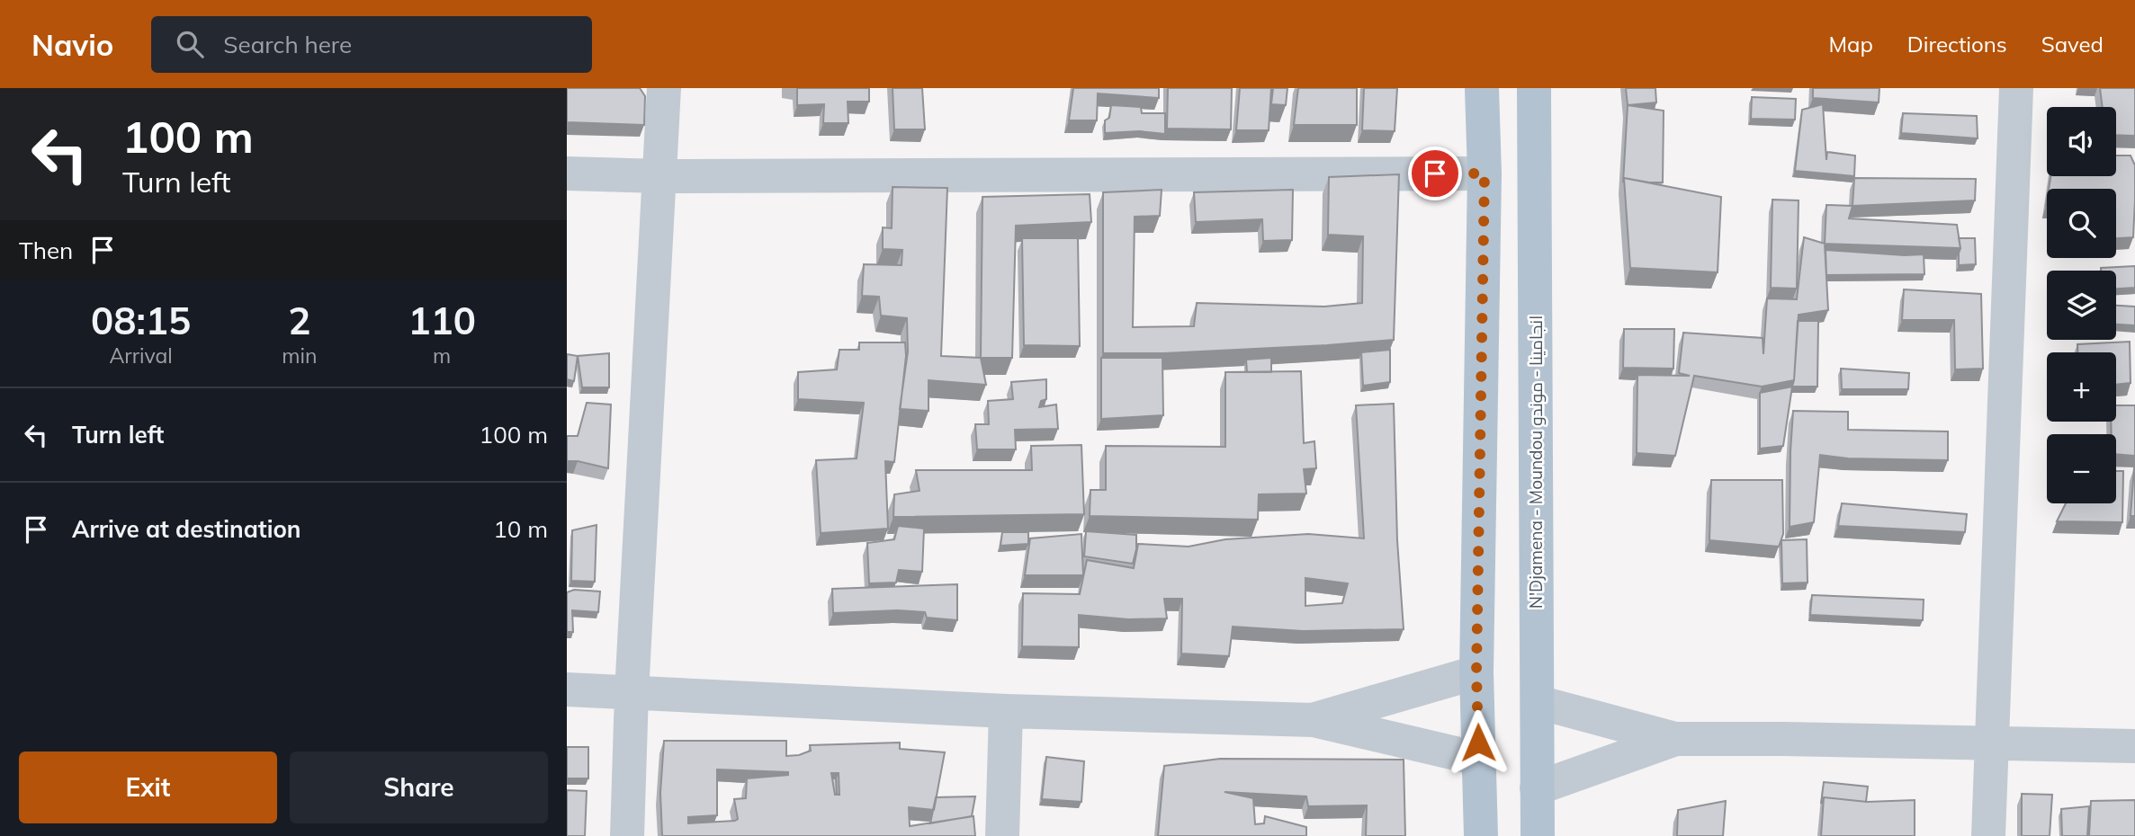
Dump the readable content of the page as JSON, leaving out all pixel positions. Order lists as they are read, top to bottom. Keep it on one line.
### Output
{"streets":{"main road":["N'Djamena - Moundou انجامينا - موندو"]},"page":{"header":"Navio","search":"Search here","nav":["Map","Directions","Saved"],"turn":["100 m","Turn left"],"map_buttons":["+","−"],"then":"Then","eta":["08:15","Arrival","2","min","110","m"],"list":[{"name":"Turn left","value":"100 m"},{"name":"Arrive at destination","value":"10 m"}],"buttons":["Exit","Share"]}}
